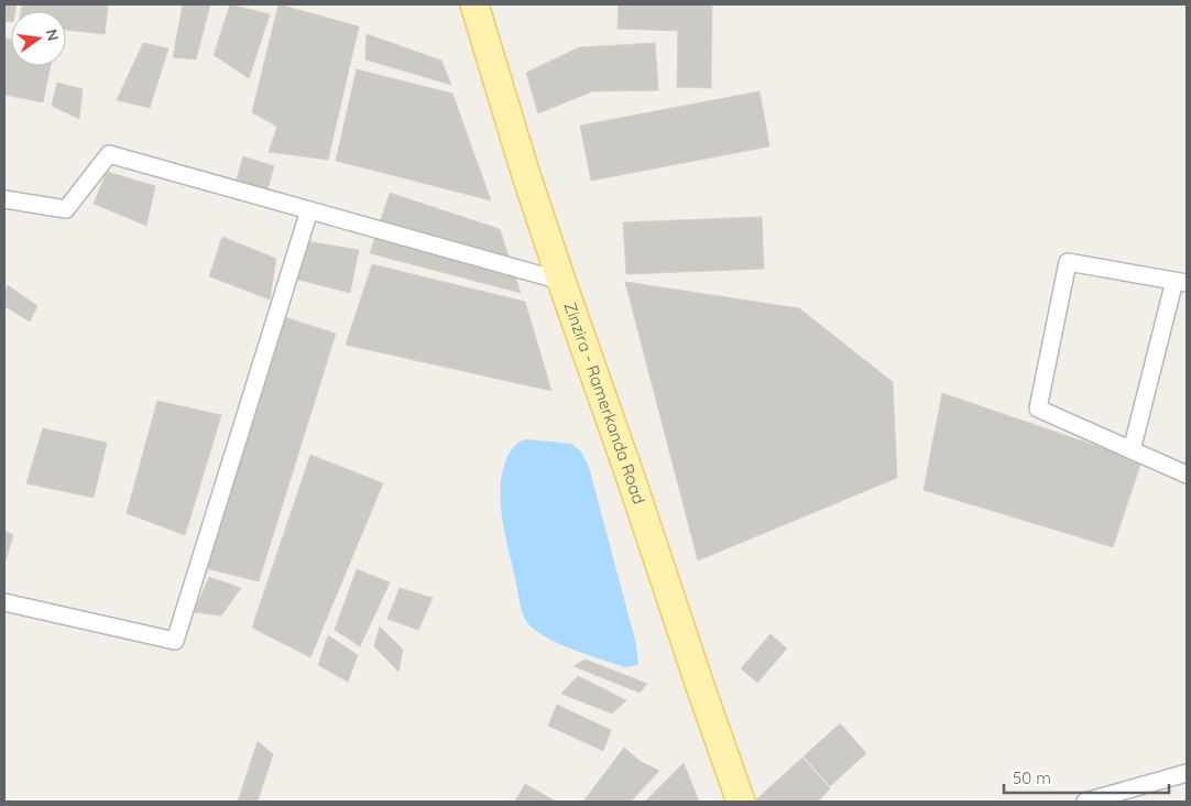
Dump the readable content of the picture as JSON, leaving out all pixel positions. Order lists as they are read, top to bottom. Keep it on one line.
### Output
{"streets":{"main road":["Zinzira - Ramerkanda Road"]},"scale_bar":"50 m","north":"right"}
